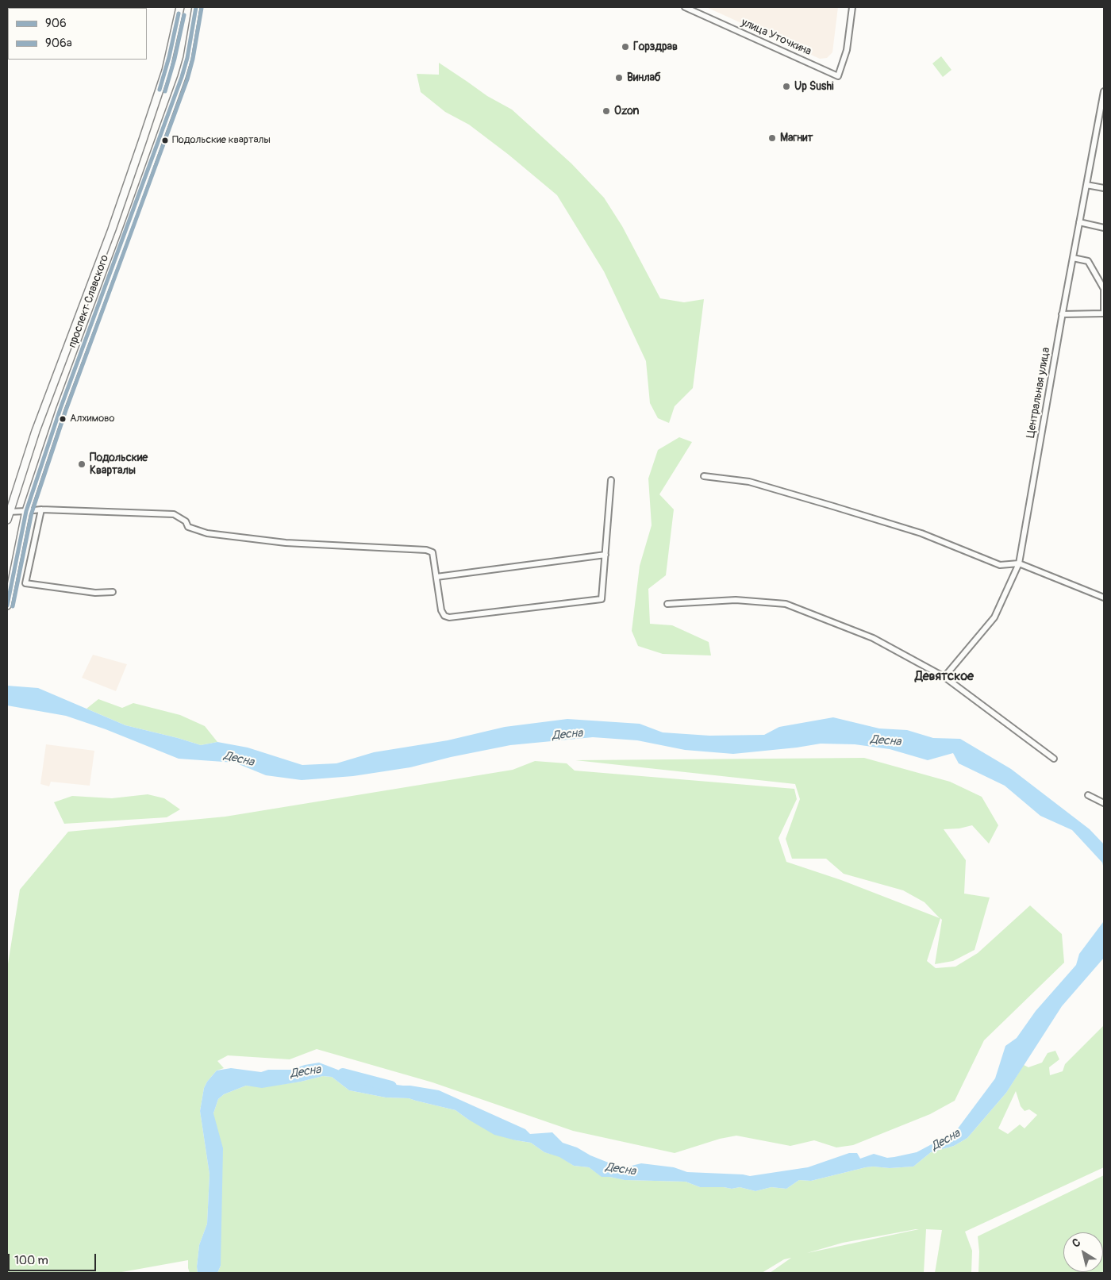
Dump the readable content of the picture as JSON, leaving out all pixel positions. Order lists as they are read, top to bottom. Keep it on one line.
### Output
{"streets":{"main road":["проспект Славского"],"street":["улица Уточкина","Центральная улица"]},"districts":["Девятское"],"water":["Десна"],"places":["Горздрав","Винлаб","Up Sushi","Ozon","Магнит","Подольские кварталы","Алхимово","Подольские Кварталы"],"lines":["transit line 906","transit line 906а"],"legend":["906","906а"],"scale_bar":"100 m","north":"top left"}
